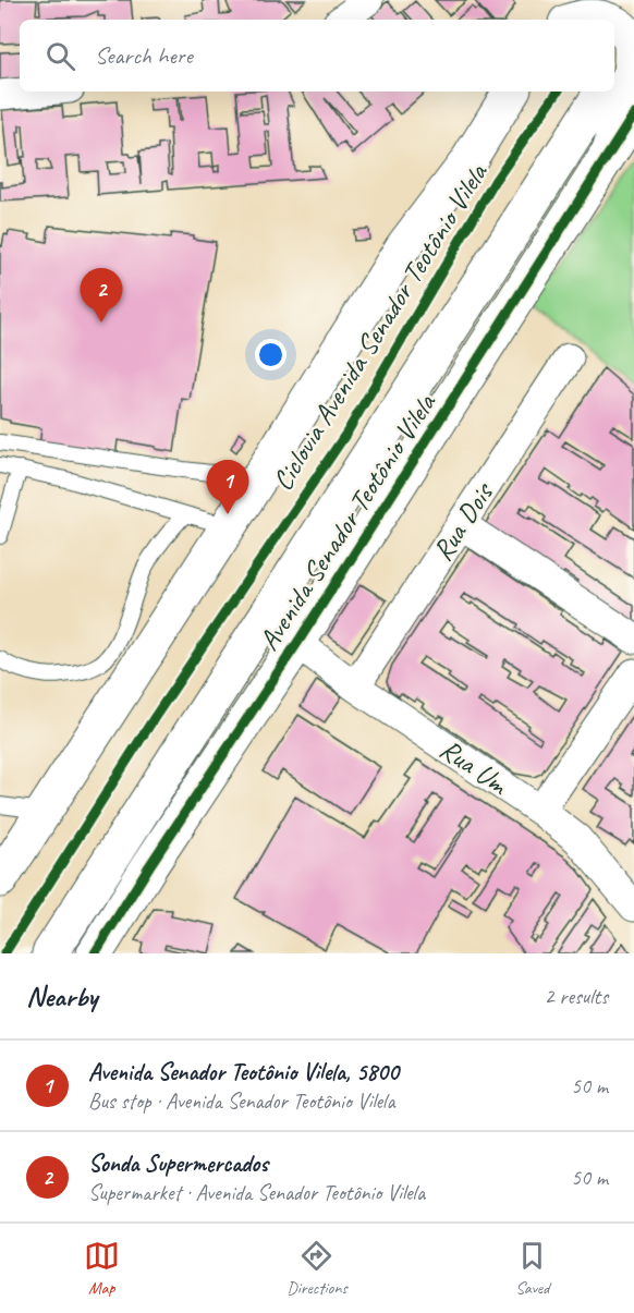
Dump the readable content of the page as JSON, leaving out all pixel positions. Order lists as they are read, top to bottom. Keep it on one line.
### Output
{"streets":{"main road":["Avenida Senador Teotônio Vilela"],"street":["Rua Dois","Rua Um"],"cycle path":["Ciclovia Avenida Senador Teotônio Vilela"]},"crossings":[["Avenida Senador Teotônio Vilela","Rua Um"],["Rua Dois","Rua Um"]],"page":{"search":"Search here","pins":["2","1"],"heading":["Nearby","2 results"],"list":[{"mark":"1","name":"Avenida Senador Teotônio Vilela, 5800","note":"Bus stop · Avenida Senador Teotônio Vilela","value":"50 m"},{"mark":"2","name":"Sonda Supermercados","note":"Supermarket · Avenida Senador Teotônio Vilela","value":"50 m"}],"nav":["Map","Directions","Saved"]}}
